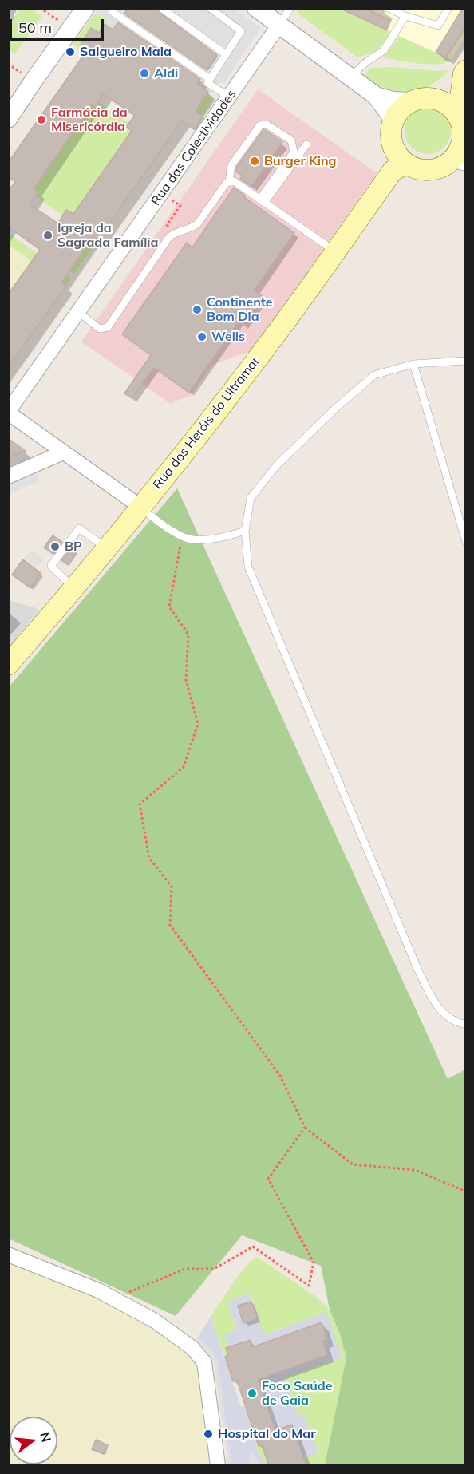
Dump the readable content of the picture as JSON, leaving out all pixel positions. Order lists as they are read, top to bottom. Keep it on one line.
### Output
{"streets":{"main road":["Rua dos Heróis do Ultramar"],"street":["Rua das Colectividades"]},"places":["Salgueiro Maia","Aldi","Farmácia da Misericórdia","Burger King","Igreja da Sagrada Família","Continente Bom Dia","Wells","BP","Foco Saúde de Gaia","Hospital do Mar"],"scale_bar":"50 m","north":"right"}
